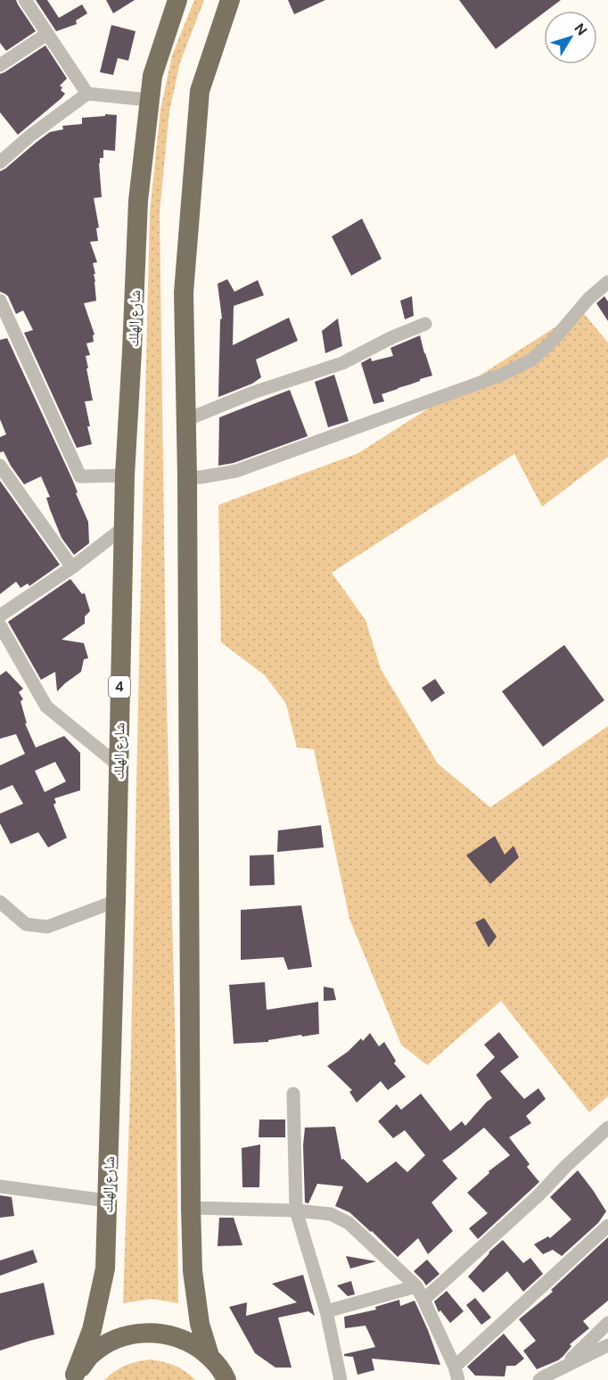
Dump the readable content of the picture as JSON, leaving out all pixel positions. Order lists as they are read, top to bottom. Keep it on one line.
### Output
{"streets":{"highway":["شارع الهلك","4"]},"north":"top right"}
